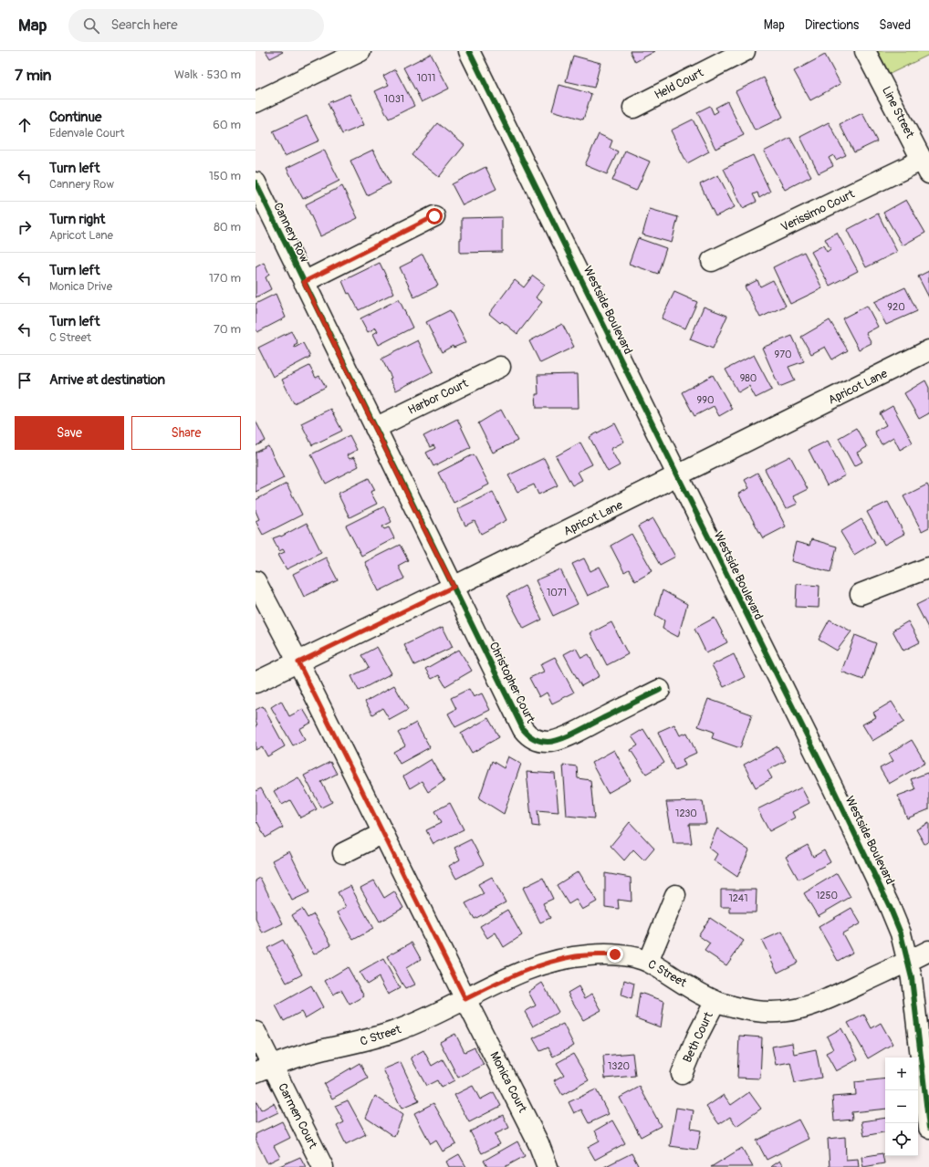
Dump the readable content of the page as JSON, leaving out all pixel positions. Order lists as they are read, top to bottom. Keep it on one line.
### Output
{"streets":{"street":["Held Court","Line Street","Verissimo Court","Cannery Row","Westside Boulevard","Apricot Lane","Harbor Court","Christopher Court","C Street","Beth Court","Monica Court","Carmen Court"]},"crossings":[["Line Street","Verissimo Court"],["Cannery Row","Apricot Lane"],["Cannery Row","Harbor Court"],["Cannery Row","Christopher Court"],["Westside Boulevard","Apricot Lane"],["Westside Boulevard","C Street"],["Apricot Lane","Christopher Court"],["Apricot Lane","Monica Court"],["C Street","Beth Court"],["C Street","Monica Court"],["C Street","Carmen Court"]],"house_numbers":["1011","1031","920","970","980","990","1071","1230","1250","1241","1320"],"page":{"header":"Map","search":"Search here","nav":["Map","Directions","Saved"],"heading":["7 min","Walk · 530 m"],"list":[["Continue","Edenvale Court","60 m"],["Turn left","Cannery Row","150 m"],["Turn right","Apricot Lane","80 m"],["Turn left","Monica Drive","170 m"],["Turn left","C Street","70 m"],"Arrive at destination"],"buttons":["Save","Share"],"map_buttons":["+","−"]}}
